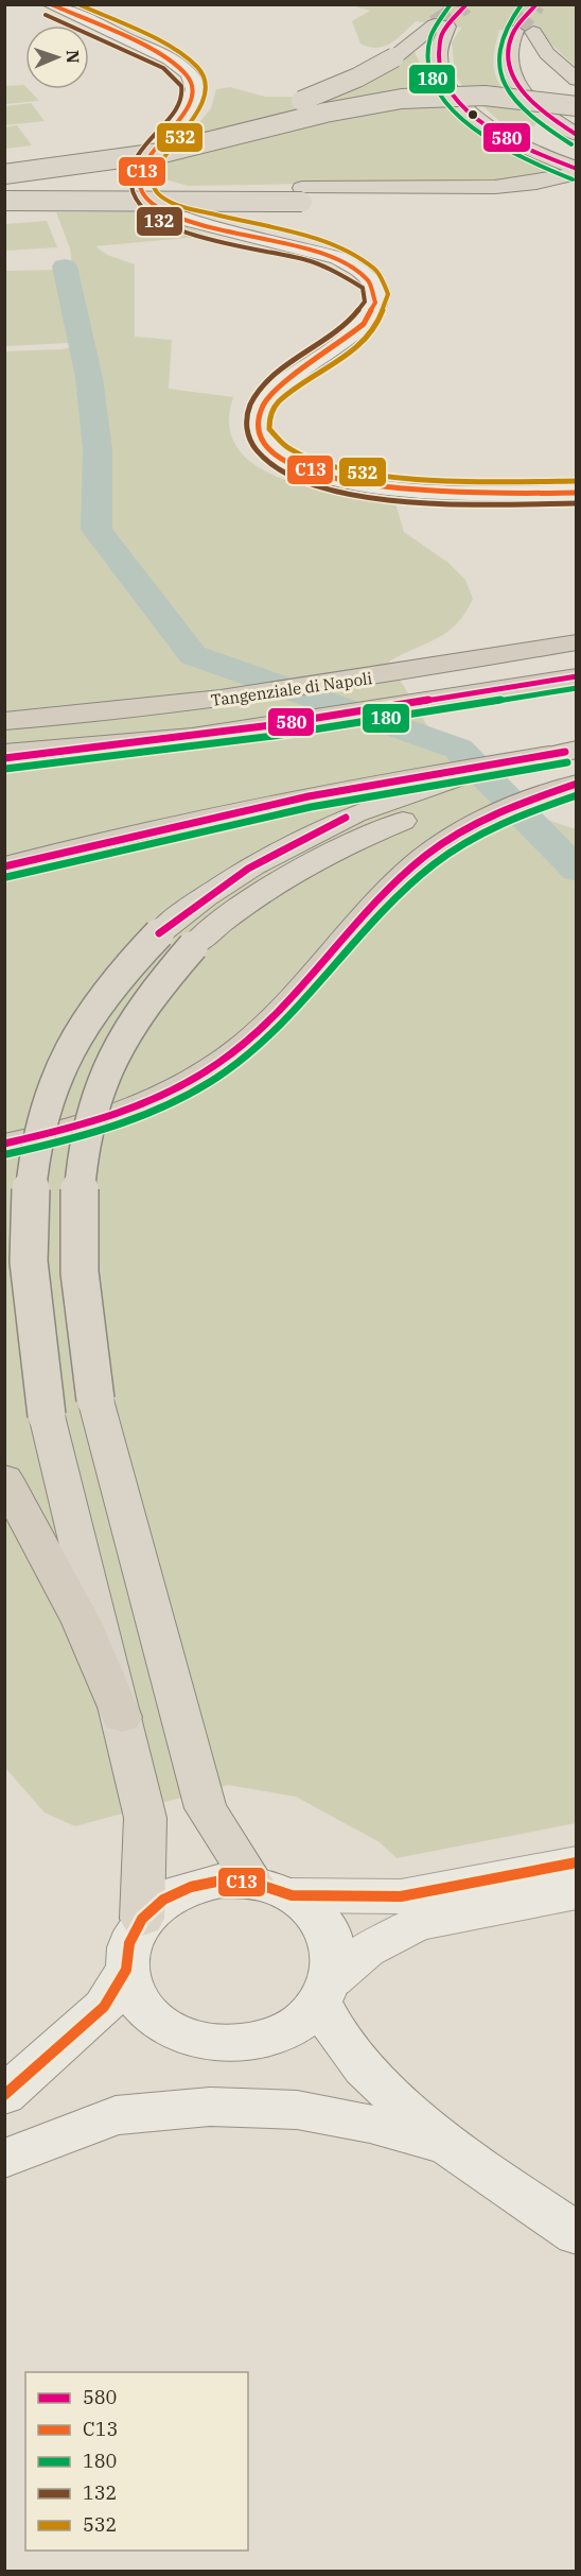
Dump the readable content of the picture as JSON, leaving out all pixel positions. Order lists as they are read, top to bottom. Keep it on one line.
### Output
{"streets":{"highway":["Tangenziale di Napoli"]},"lines":["transit line 580","transit line C13","transit line 180","transit line 532","transit line 132"],"legend":["580","C13","180","132","532"],"north":"right"}
